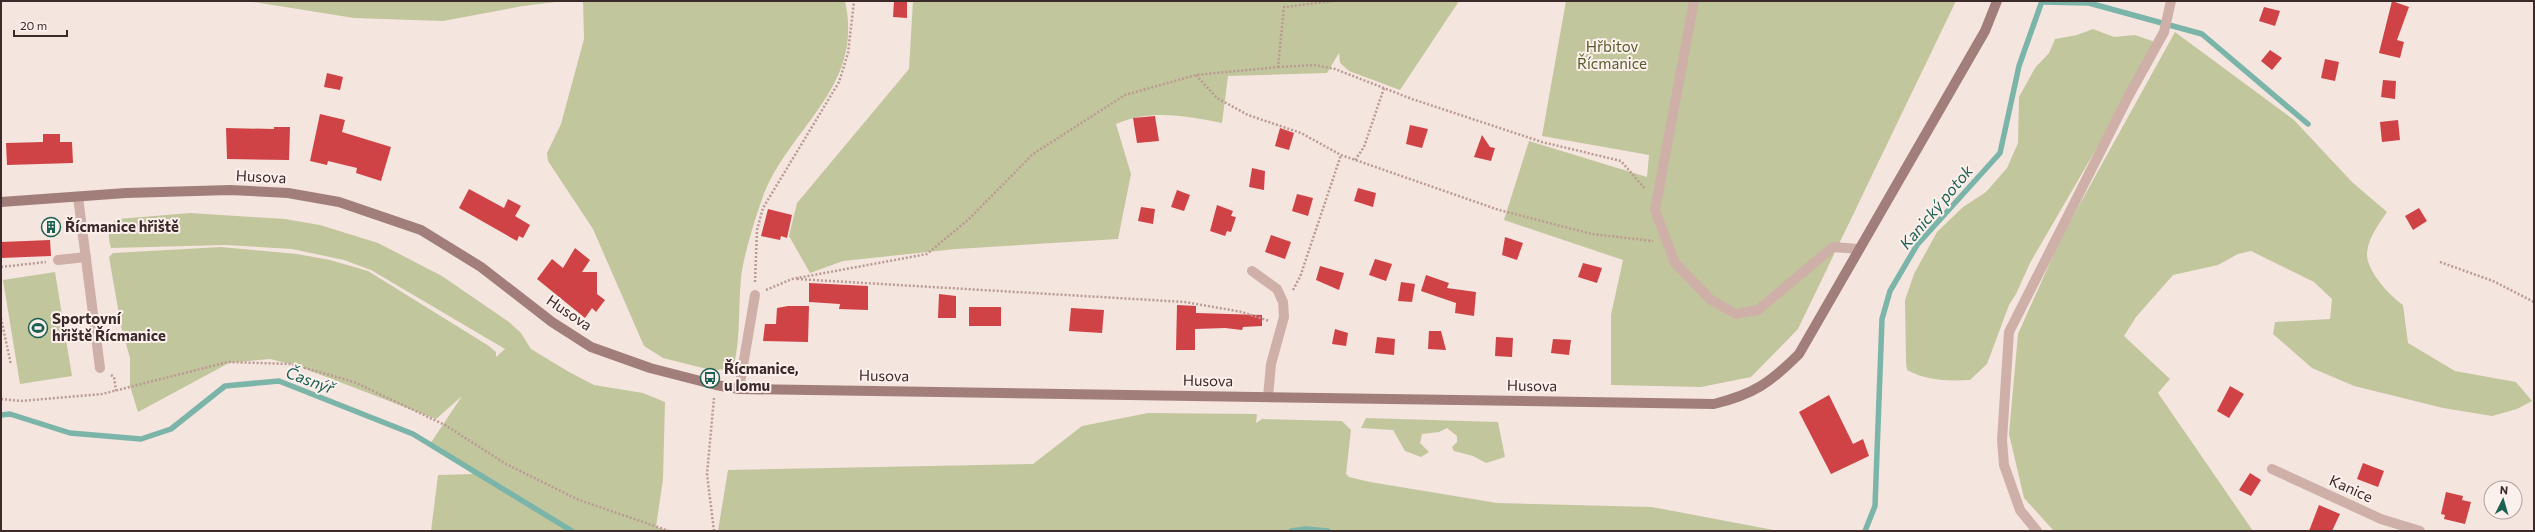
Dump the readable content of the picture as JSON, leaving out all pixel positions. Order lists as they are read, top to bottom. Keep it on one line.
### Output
{"streets":{"main road":["Husova"],"street":["Kanice"]},"water":["Kanický potok","Časnýř"],"parks":["Hřbitov Řícmanice"],"places":{"building":["Řícmanice hřiště"],"sports":["Sportovní hřiště Řícmanice"],"bus stop":["Řícmanice, u lomu"]},"scale_bar":"20 m","north":"top"}
